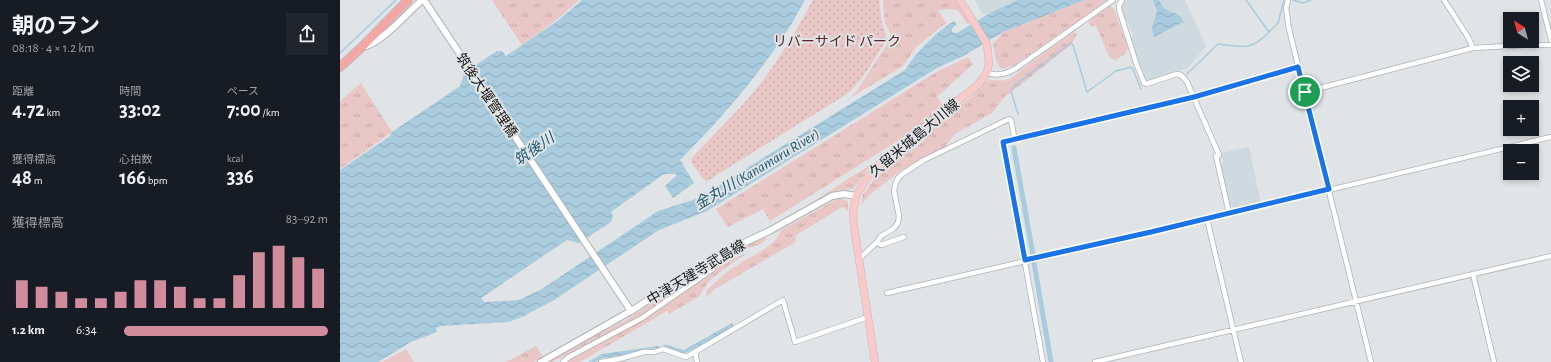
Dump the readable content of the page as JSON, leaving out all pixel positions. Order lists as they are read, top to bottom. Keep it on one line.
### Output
{"streets":{"main road":["久留米城島大川線"],"street":["筑後大堰管理橋","中津天建寺武島線"]},"crossings":[["筑後大堰管理橋","中津天建寺武島線"],["久留米城島大川線","中津天建寺武島線"]],"water":["筑後川","金丸川 (Kanamaru River)"],"parks":["リバーサイド パーク"],"north":"top left","page":{"heading":["朝のラン","08:18 · 4 × 1.2 km"],"map_buttons":["+","−"],"stats":[["距離","4.72 km"],["時間","33:02"],["ペース","7:00 /km"],["獲得標高","48 m"],["心拍数","166 bpm"],["kcal","336"]],"chart":["獲得標高","83–92 m"],"list":[{"name":"1.2 km","note":"6:34"}]}}
